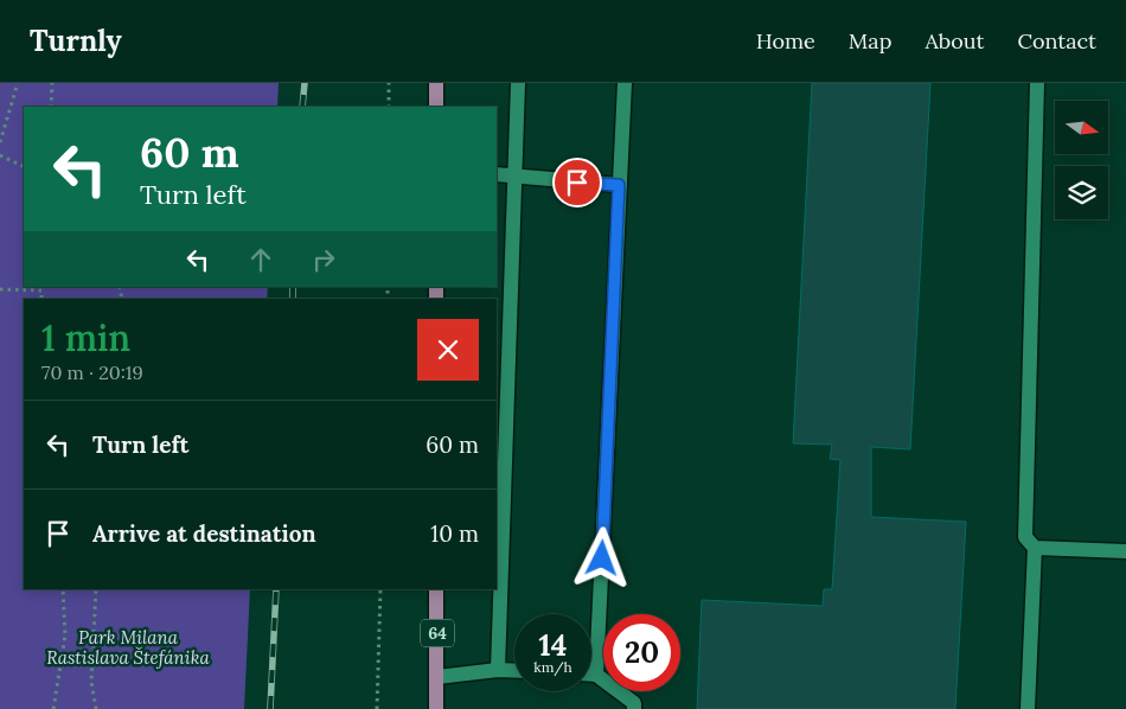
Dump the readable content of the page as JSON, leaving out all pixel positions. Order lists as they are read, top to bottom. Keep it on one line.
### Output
{"streets":{"main road":["64"]},"parks":["Park Milana Rastislava Štefánika"],"north":"right","page":{"header":"Turnly","nav":["Home","Map","About","Contact"],"turn":["60 m","Turn left"],"heading":["1 min","70 m · 20:19"],"list":[{"name":"Turn left","value":"60 m"},{"name":"Arrive at destination","value":"10 m"}],"speed":"14 km/h","limit":"20"}}
